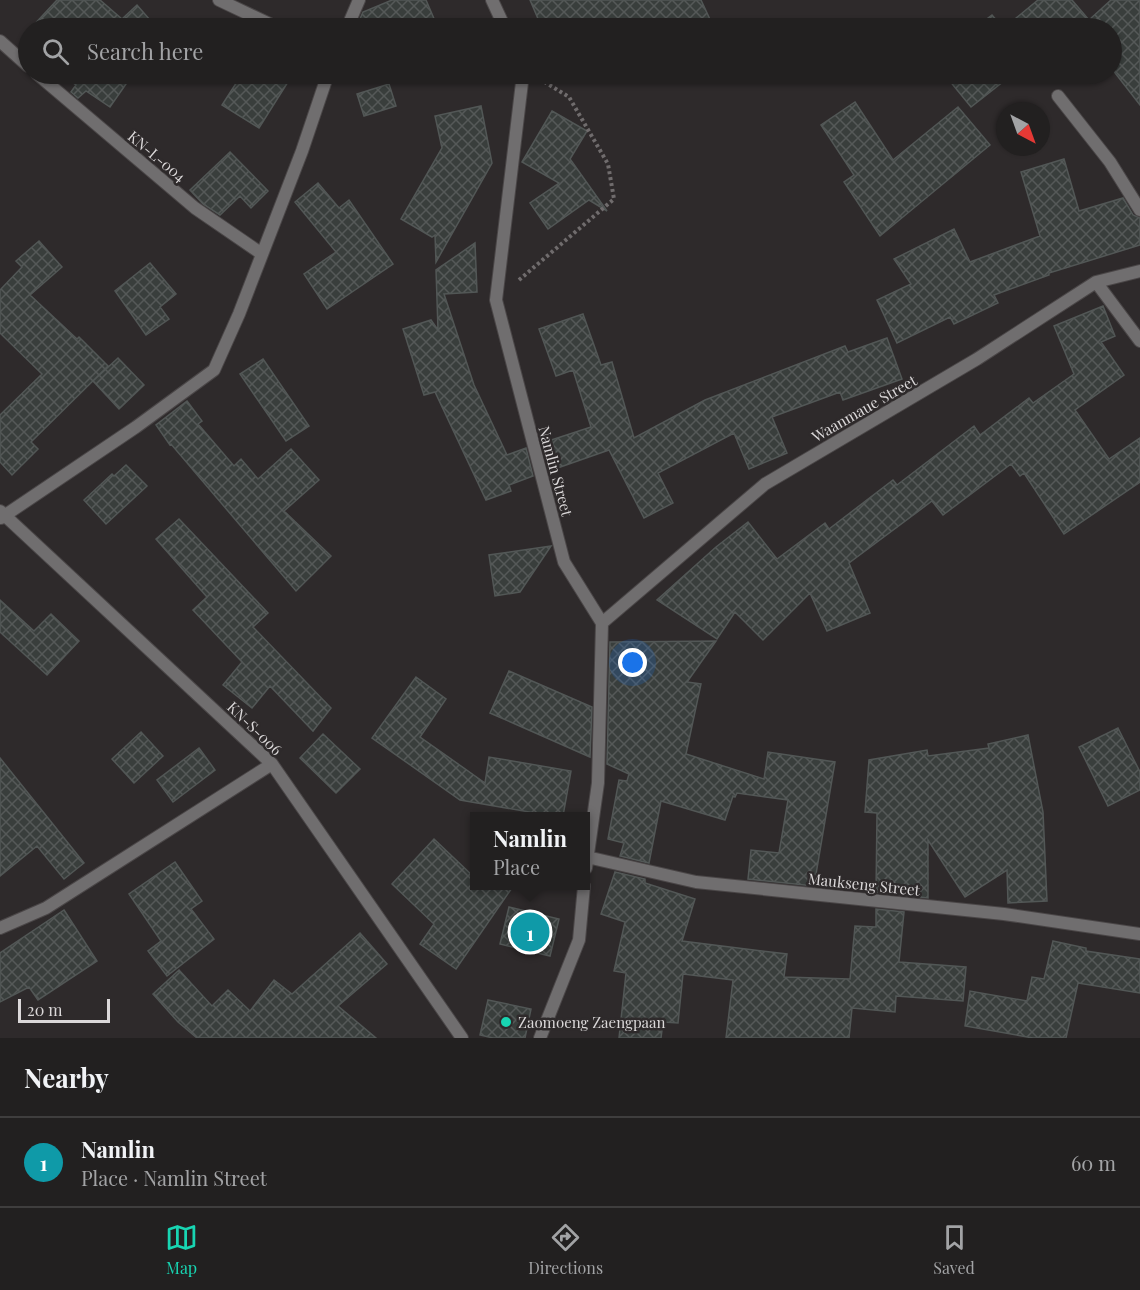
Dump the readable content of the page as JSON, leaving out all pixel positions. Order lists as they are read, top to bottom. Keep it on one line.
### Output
{"streets":{"street":["KN-L-004","Waanmaue Street","Namlin Street","KN-S-006","Maukseng Street"]},"crossings":[["Waanmaue Street","Namlin Street"]],"places":["Zaomoeng Zaengpaan"],"scale_bar":"20 m","north":"bottom right","page":{"search":"Search here","popup":["Namlin","Place"],"pins":"1","scale":"20 m","heading":"Nearby","list":[{"mark":"1","name":"Namlin","note":"Place · Namlin Street","value":"60 m"}],"nav":["Map","Directions","Saved"]}}
